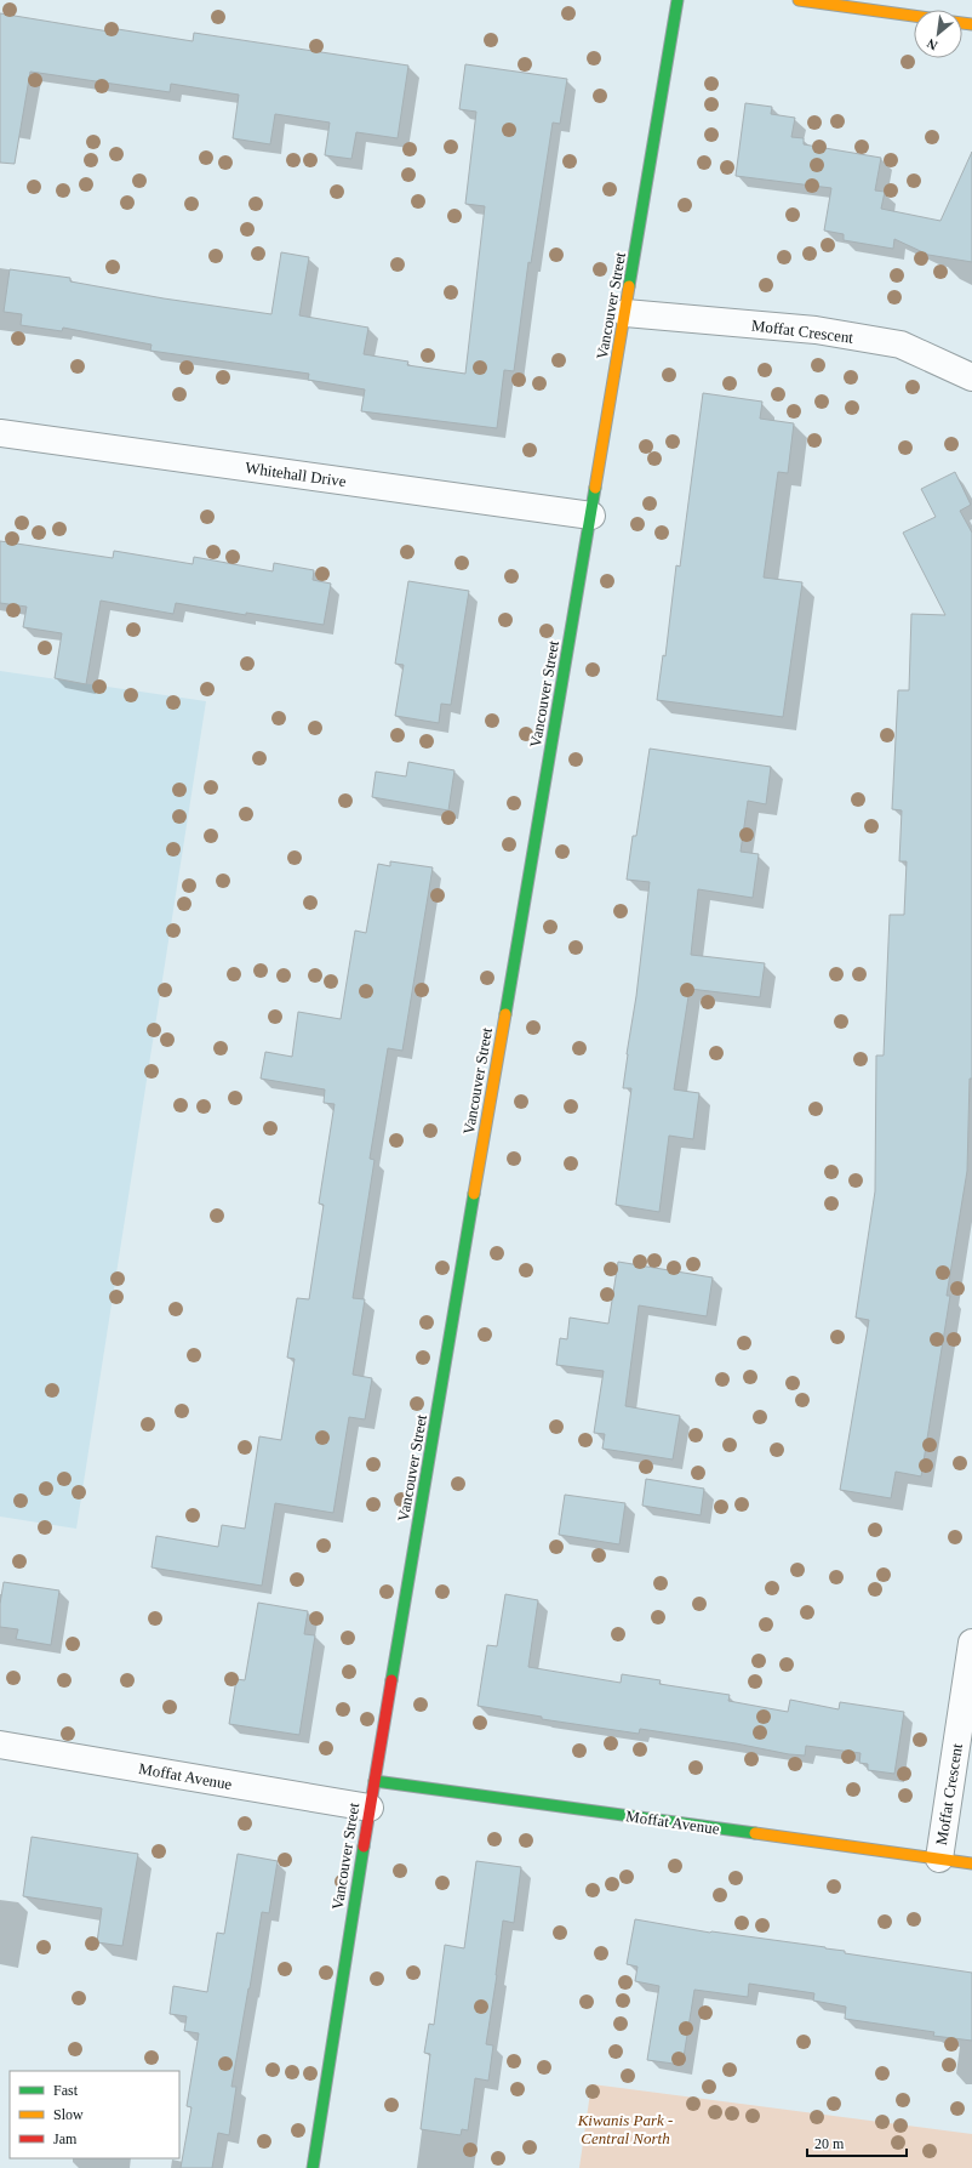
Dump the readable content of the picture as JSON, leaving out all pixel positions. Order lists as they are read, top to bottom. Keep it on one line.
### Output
{"streets":{"street":["Vancouver Street","Moffat Crescent","Whitehall Drive","Moffat Avenue"]},"crossings":[["Vancouver Street","Moffat Crescent"],["Vancouver Street","Whitehall Drive"],["Vancouver Street","Moffat Avenue"],["Moffat Crescent","Moffat Avenue"]],"parks":["Kiwanis Park - Central North"],"legend":["Fast","Slow","Jam"],"scale_bar":"20 m","north":"bottom left"}
